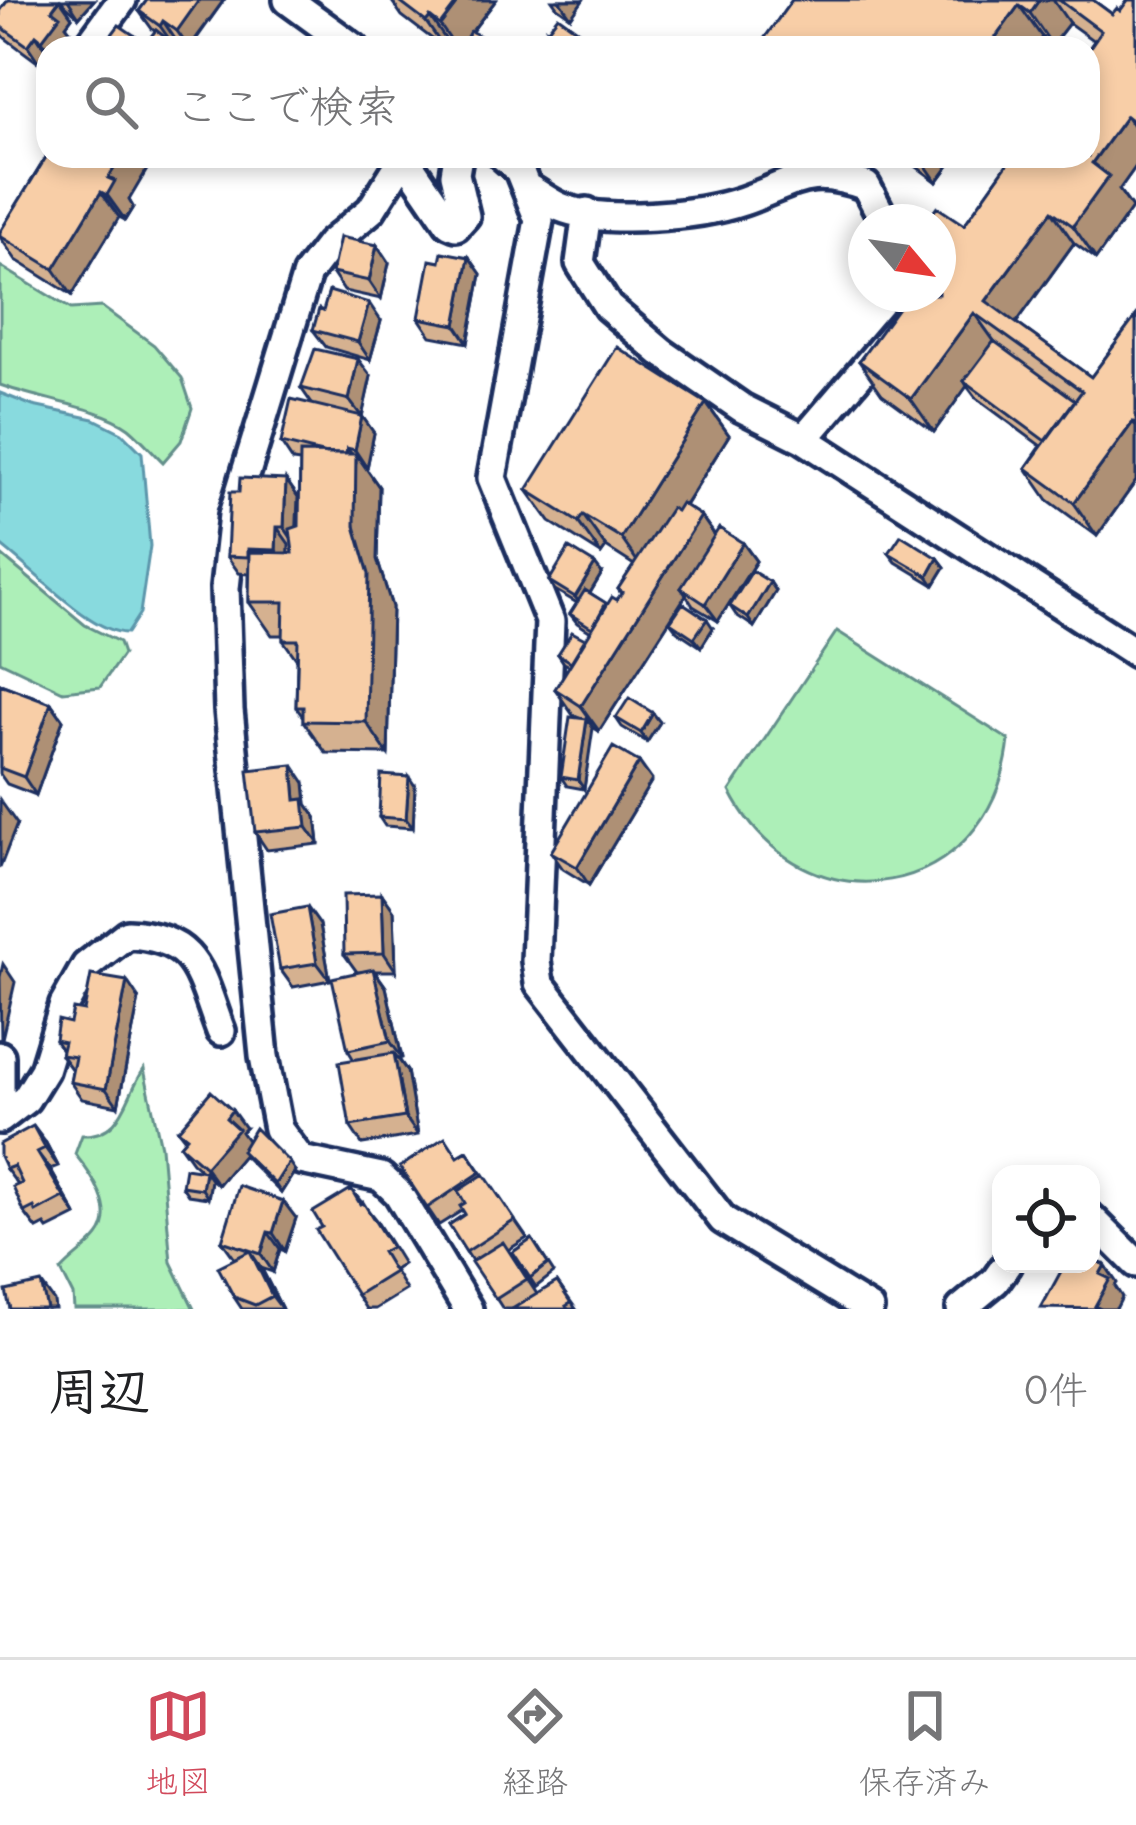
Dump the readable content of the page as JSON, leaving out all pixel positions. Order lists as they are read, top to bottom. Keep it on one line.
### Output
{"north":"bottom right","page":{"search":"ここで検索","heading":["周辺","0件"],"nav":["地図","経路","保存済み"]}}
